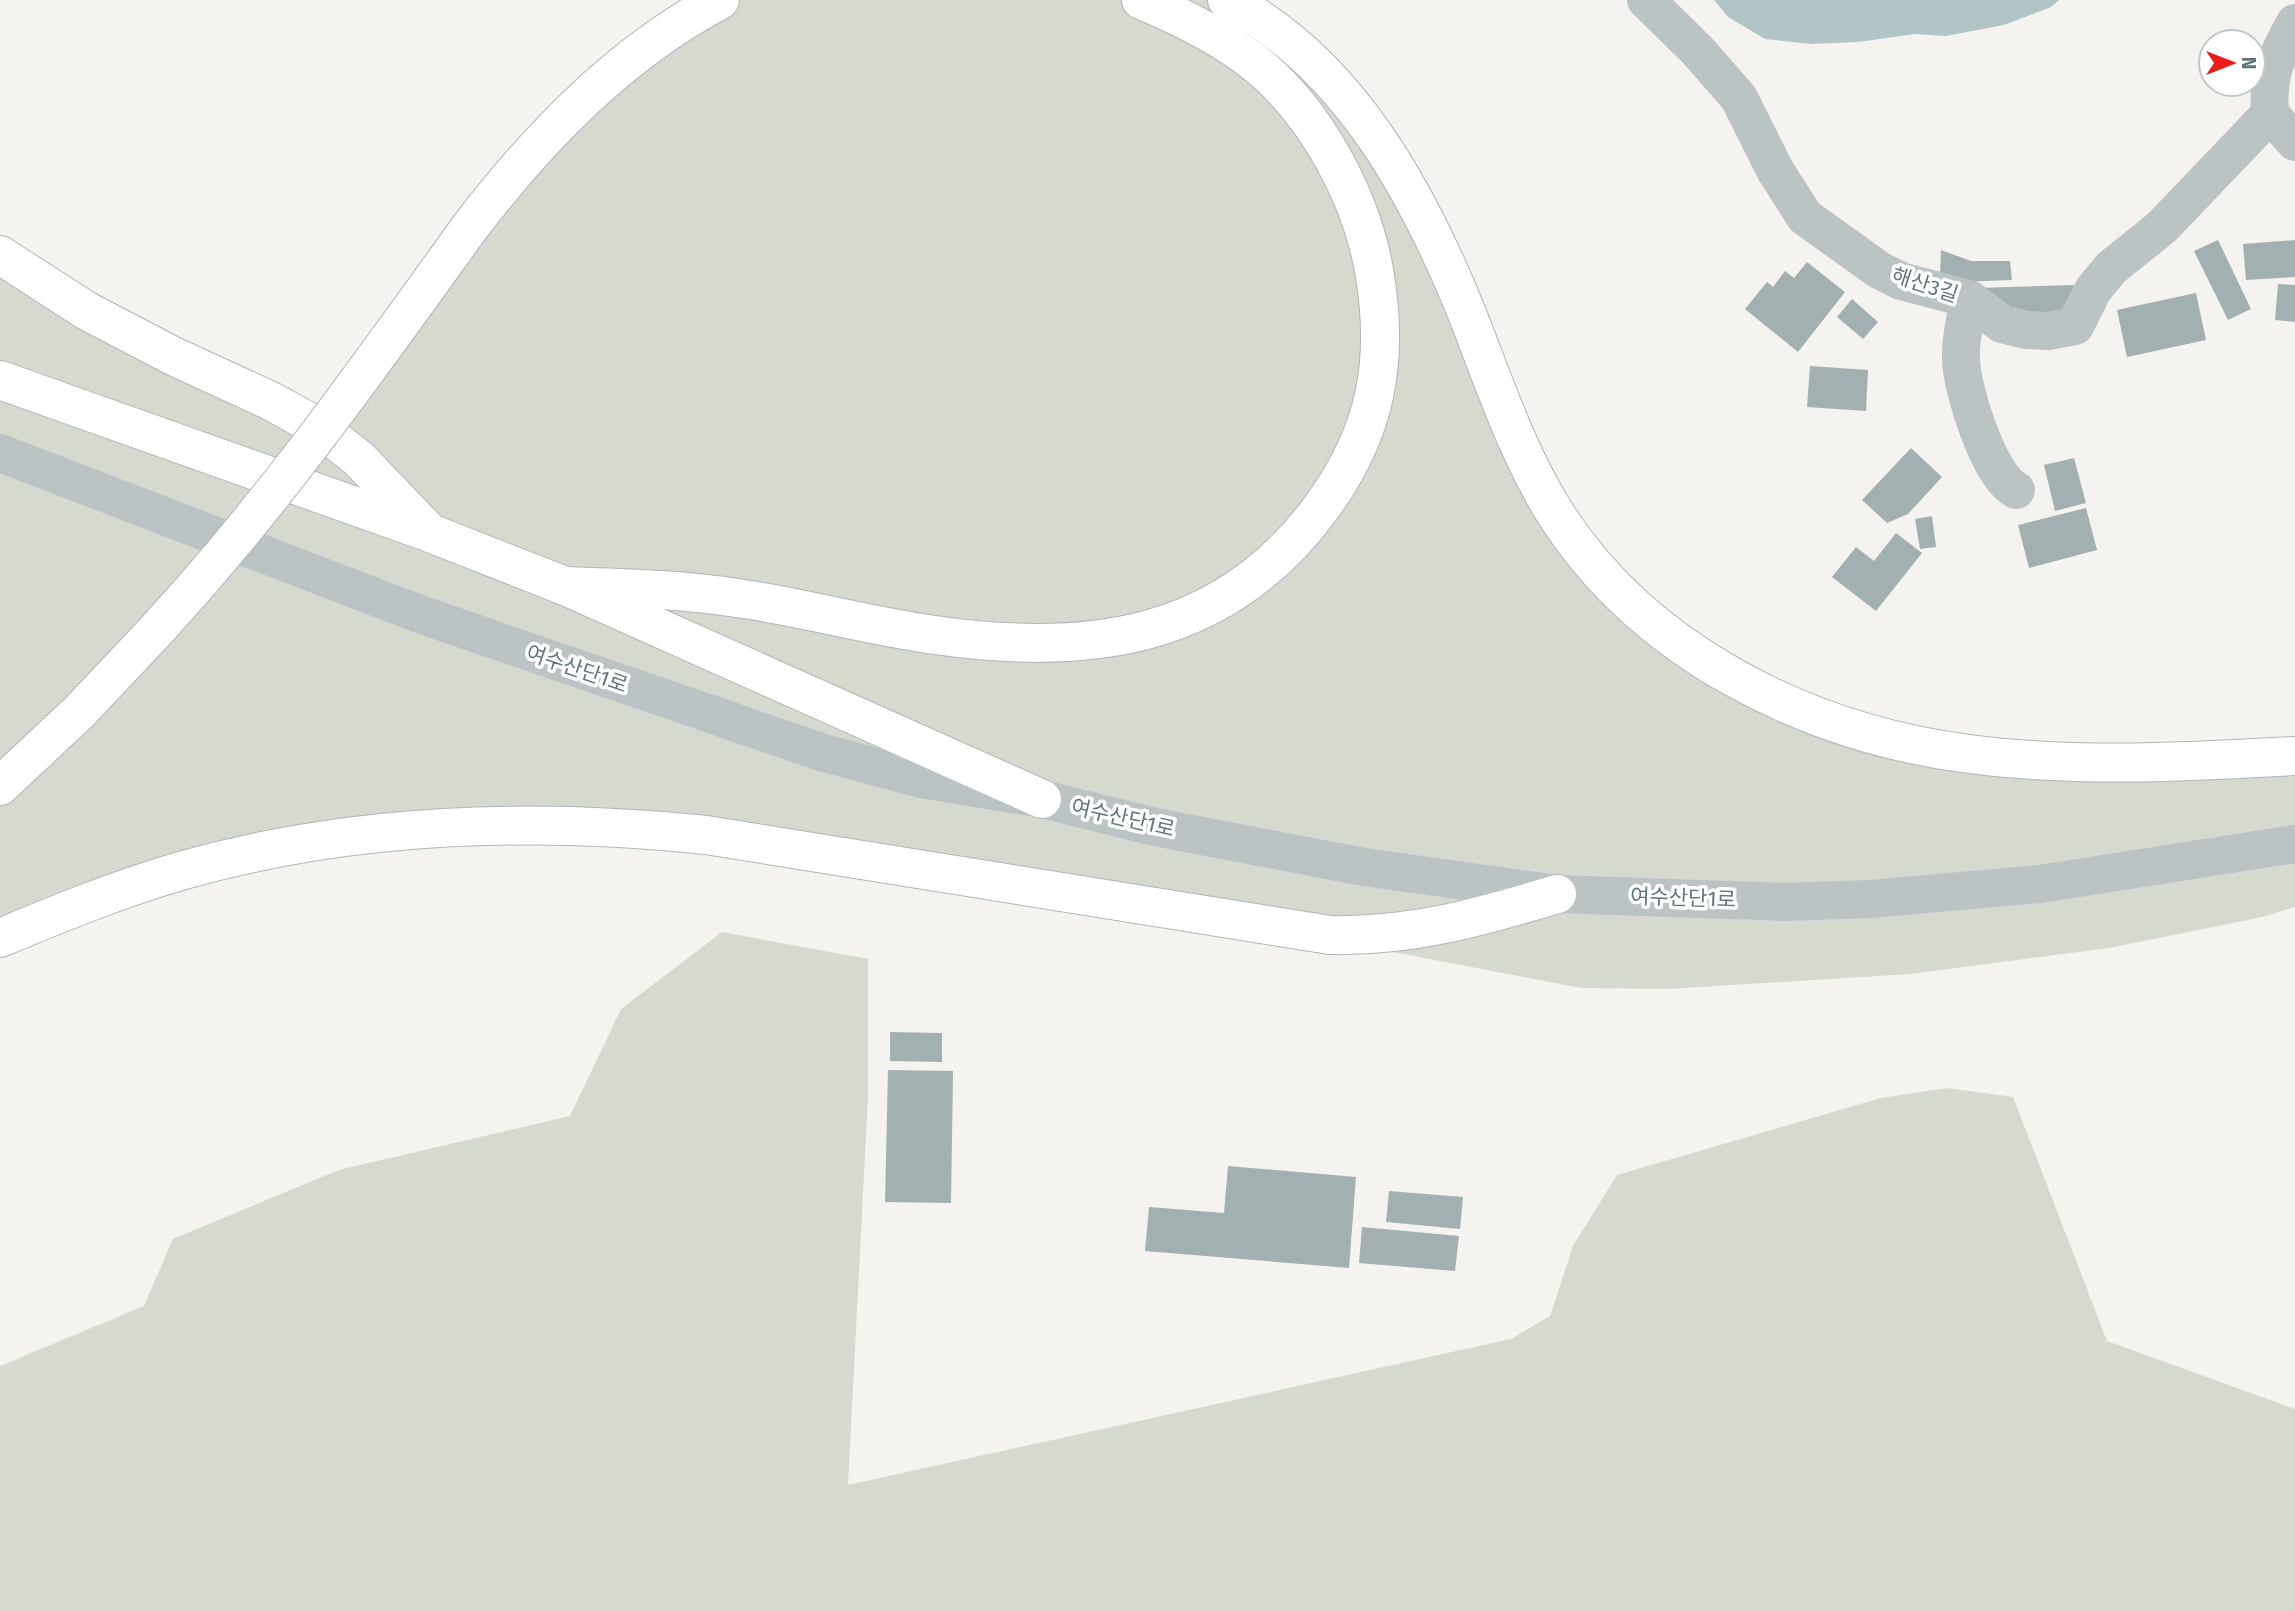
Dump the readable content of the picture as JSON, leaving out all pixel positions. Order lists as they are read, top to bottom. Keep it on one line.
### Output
{"streets":{"street":["해산3길","여수산단1로"]},"north":"right"}
